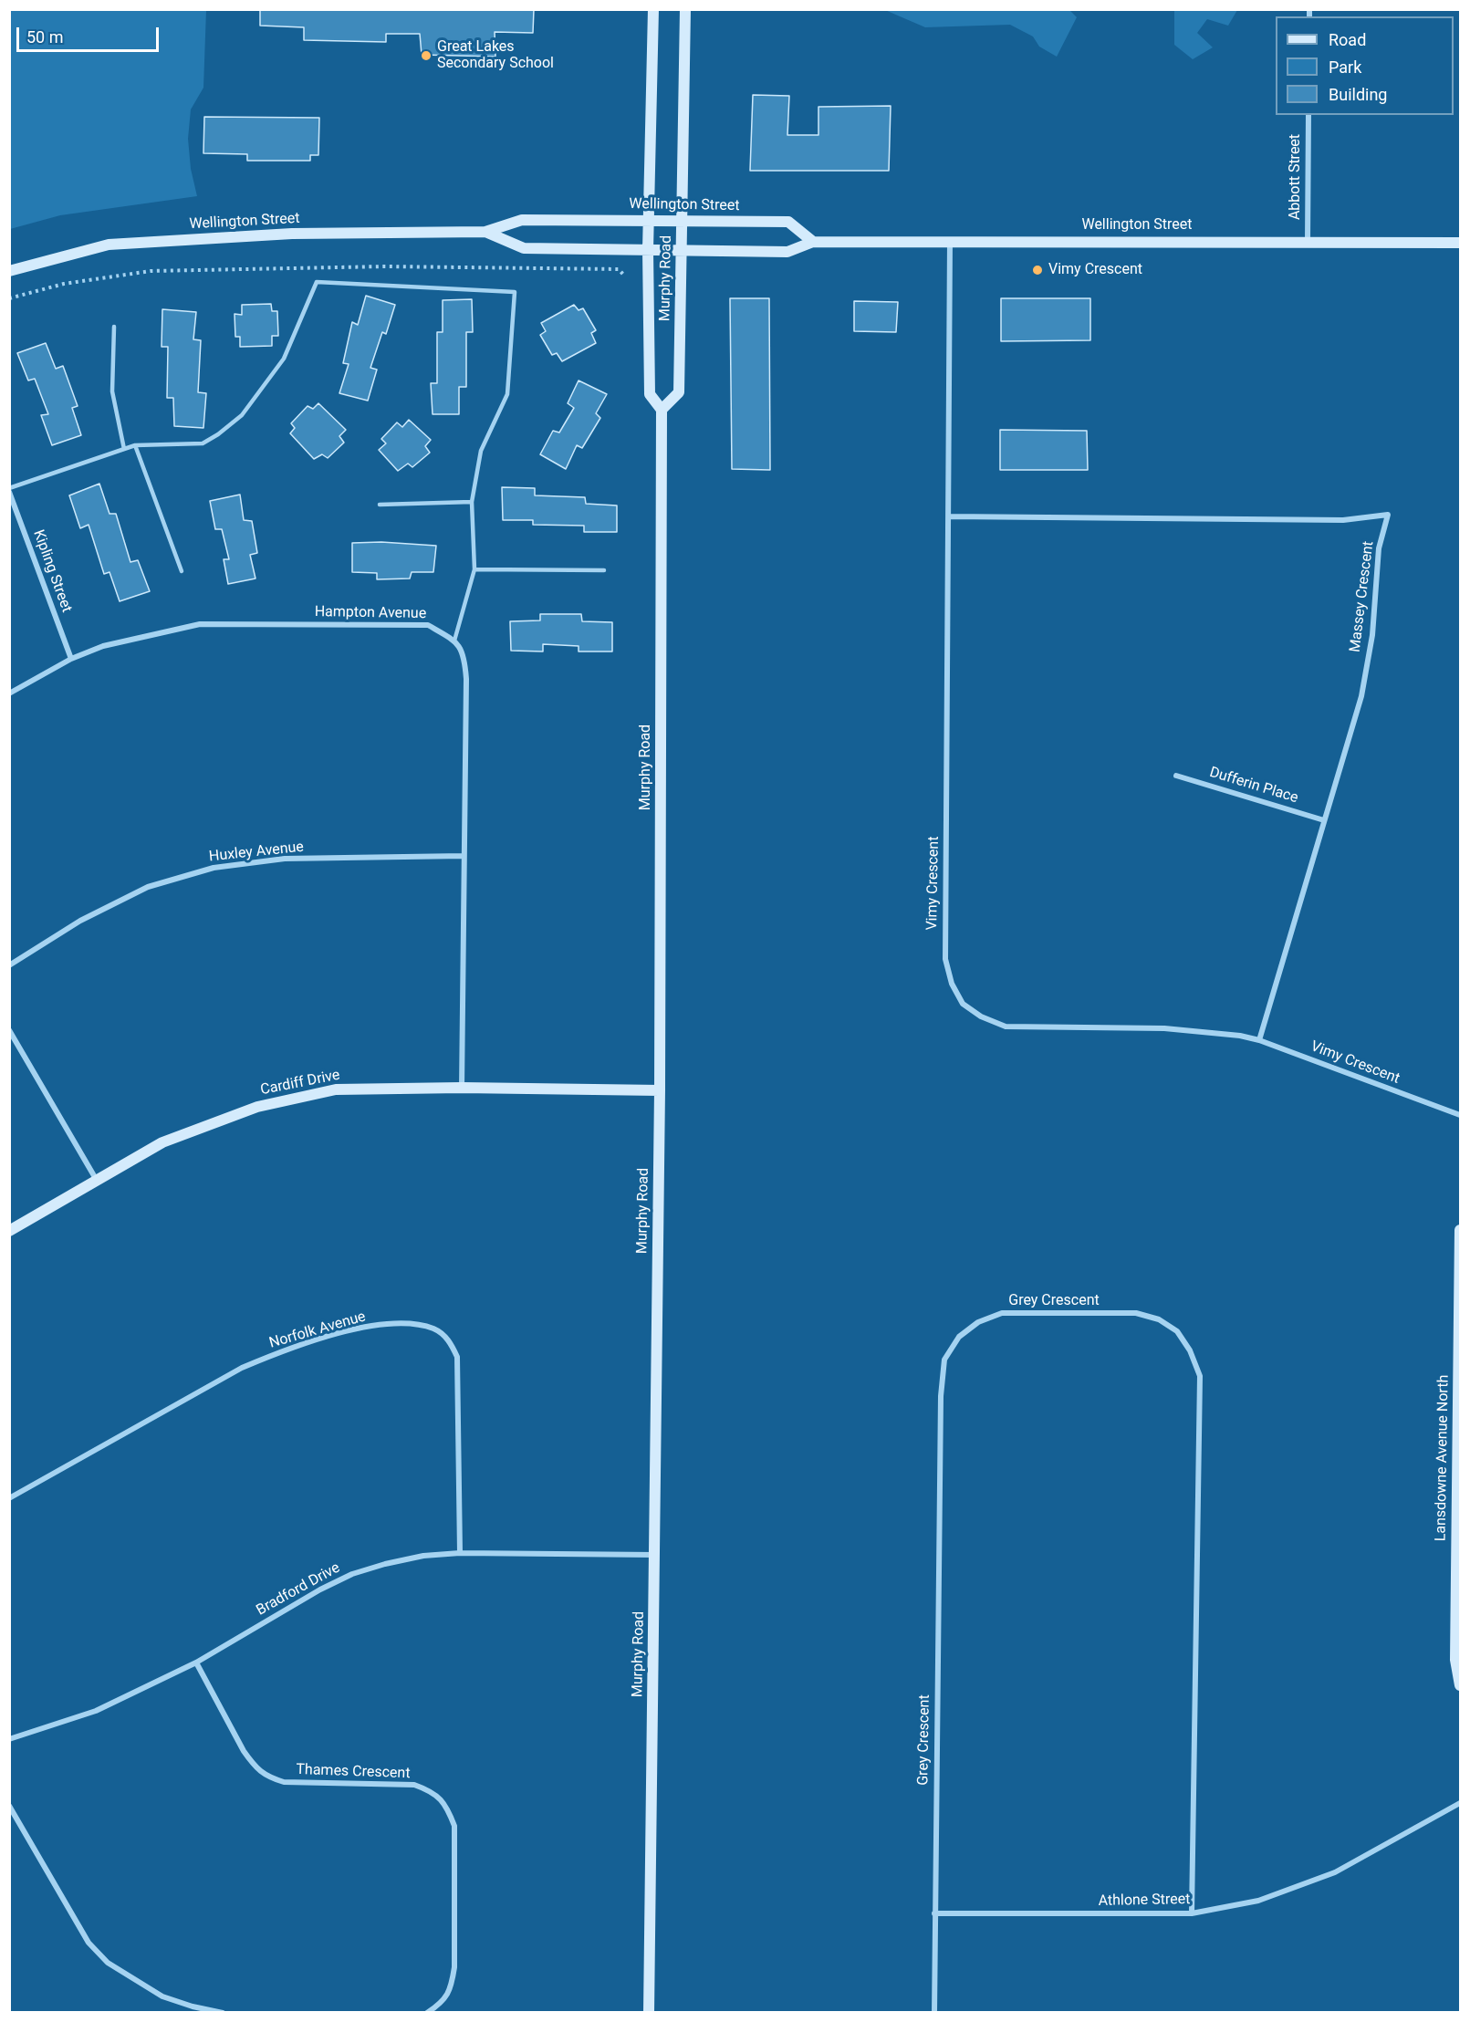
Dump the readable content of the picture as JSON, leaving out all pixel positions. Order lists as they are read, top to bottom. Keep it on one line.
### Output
{"streets":{"street":["Abbott Street","Wellington Street","Murphy Road","Kipling Street","Massey Crescent","Hampton Avenue","Dufferin Place","Huxley Avenue","Vimy Crescent","Cardiff Drive","Grey Crescent","Norfolk Avenue","Lansdowne Avenue North","Bradford Drive","Thames Crescent","Athlone Street"]},"crossings":[["Abbott Street","Wellington Street"],["Wellington Street","Murphy Road"],["Wellington Street","Vimy Crescent"],["Murphy Road","Cardiff Drive"],["Murphy Road","Bradford Drive"],["Kipling Street","Hampton Avenue"],["Massey Crescent","Dufferin Place"],["Massey Crescent","Vimy Crescent"],["Grey Crescent","Athlone Street"],["Norfolk Avenue","Bradford Drive"],["Bradford Drive","Thames Crescent"]],"places":["Great Lakes Secondary School","Vimy Crescent"],"legend":["Road","Park","Building"],"scale_bar":"50 m"}
